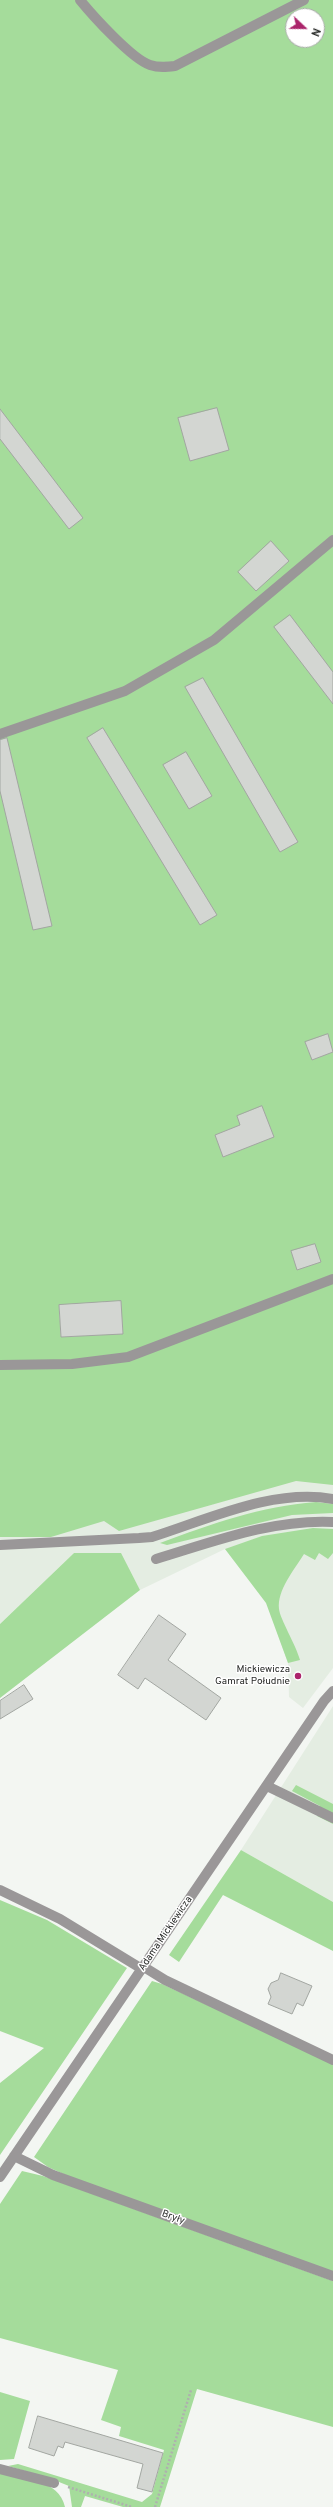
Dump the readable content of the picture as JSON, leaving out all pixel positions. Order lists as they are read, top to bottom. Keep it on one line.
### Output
{"streets":{"street":["Adama Mickiewicza","Bryły"]},"crossings":[["Adama Mickiewicza","Bryły"]],"places":["Mickiewicza Gamrat Południe"],"north":"right"}
